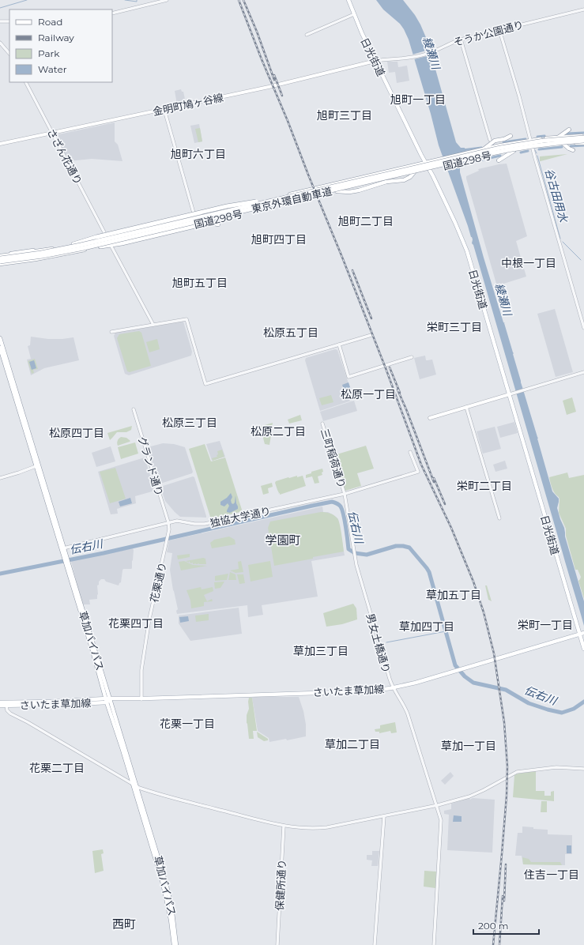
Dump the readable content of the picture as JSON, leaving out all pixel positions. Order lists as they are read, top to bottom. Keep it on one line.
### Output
{"streets":{"highway":["東京外環自動車道"],"main road":["日光街道","金明町鳩ヶ谷線","国道298号","草加バイパス","さいたま草加線"],"street":["そうか公園通り","さざん花通り","三町稲荷通り","グランド通り","独協大学通り","花栗通り","男女土橋通り","保健所通り"]},"crossings":[["そうか公園通り","日光街道"],["そうか公園通り","金明町鳩ヶ谷線"],["日光街道","金明町鳩ヶ谷線"],["日光街道","国道298号"],["日光街道","さいたま草加線"],["金明町鳩ヶ谷線","さざん花通り"],["国道298号","東京外環自動車道"],["三町稲荷通り","独協大学通り"],["三町稲荷通り","男女土橋通り"],["グランド通り","独協大学通り"],["グランド通り","花栗通り"],["独協大学通り","花栗通り"],["独協大学通り","草加バイパス"],["独協大学通り","男女土橋通り"],["花栗通り","さいたま草加線"],["草加バイパス","さいたま草加線"],["男女土橋通り","さいたま草加線"]],"districts":["旭町一丁目","旭町三丁目","旭町六丁目","旭町二丁目","旭町四丁目","中根一丁目","旭町五丁目","栄町三丁目","松原五丁目","松原一丁目","松原三丁目","松原二丁目","松原四丁目","栄町二丁目","学園町","草加五丁目","花栗四丁目","栄町一丁目","草加四丁目","草加三丁目","花栗一丁目","草加二丁目","草加一丁目","花栗二丁目","住吉一丁目","西町"],"water":["綾瀬川","谷古田用水","伝右川"],"legend":["Road","Railway","Park","Water"],"scale_bar":"200 m"}
